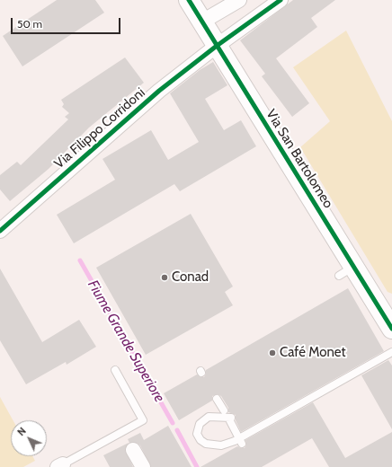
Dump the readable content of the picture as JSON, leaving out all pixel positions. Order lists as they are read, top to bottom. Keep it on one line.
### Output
{"streets":{"street":["Via Filippo Corridoni","Via San Bartolomeo"]},"crossings":[["Via Filippo Corridoni","Via San Bartolomeo"]],"water":["Fiume Grande Superiore"],"places":["Conad","Café Monet"],"scale_bar":"50 m","north":"top left"}
